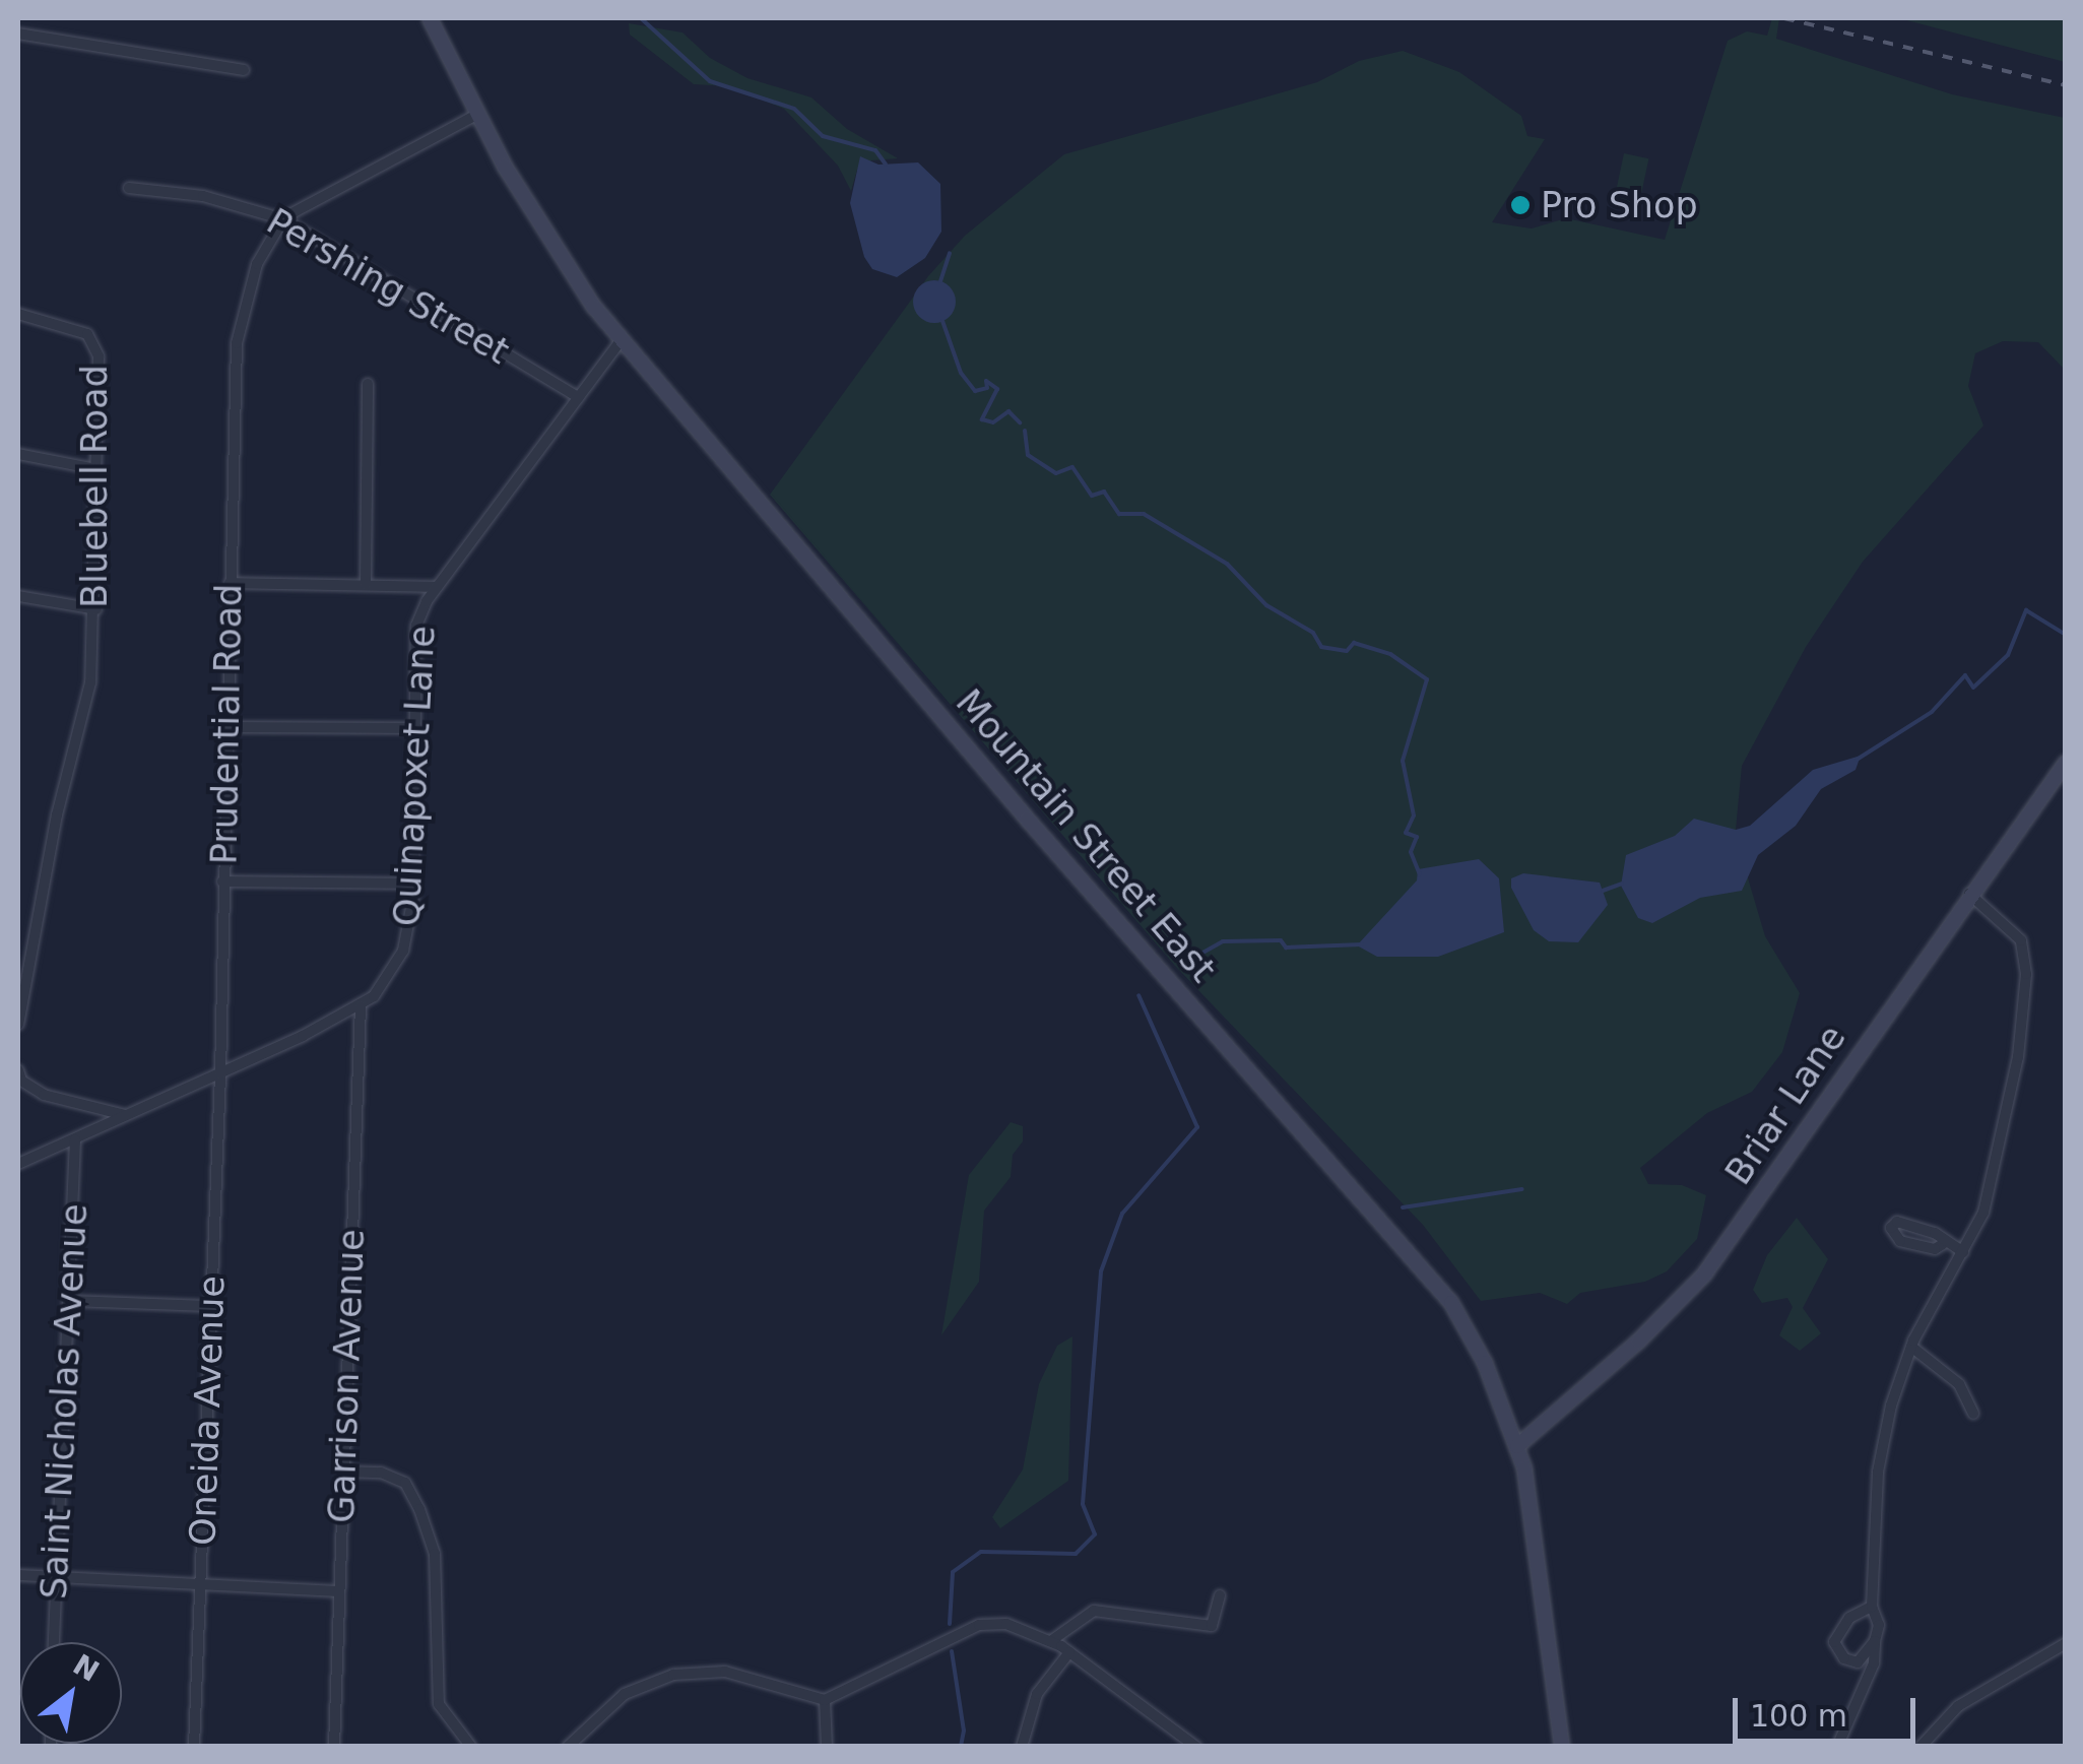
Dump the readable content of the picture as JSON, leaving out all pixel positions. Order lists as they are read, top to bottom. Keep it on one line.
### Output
{"streets":{"main road":["Mountain Street East","Briar Lane"],"street":["Pershing Street","Bluebell Road","Prudential Road","Quinapoxet Lane","Garrison Avenue","Saint Nicholas Avenue","Oneida Avenue"]},"crossings":[["Pershing Street","Prudential Road"],["Pershing Street","Quinapoxet Lane"],["Prudential Road","Quinapoxet Lane"],["Prudential Road","Oneida Avenue"],["Quinapoxet Lane","Mountain Street East"],["Quinapoxet Lane","Garrison Avenue"],["Quinapoxet Lane","Saint Nicholas Avenue"],["Quinapoxet Lane","Oneida Avenue"],["Mountain Street East","Briar Lane"]],"places":["Pro Shop"],"scale_bar":"100 m","north":"top right"}
